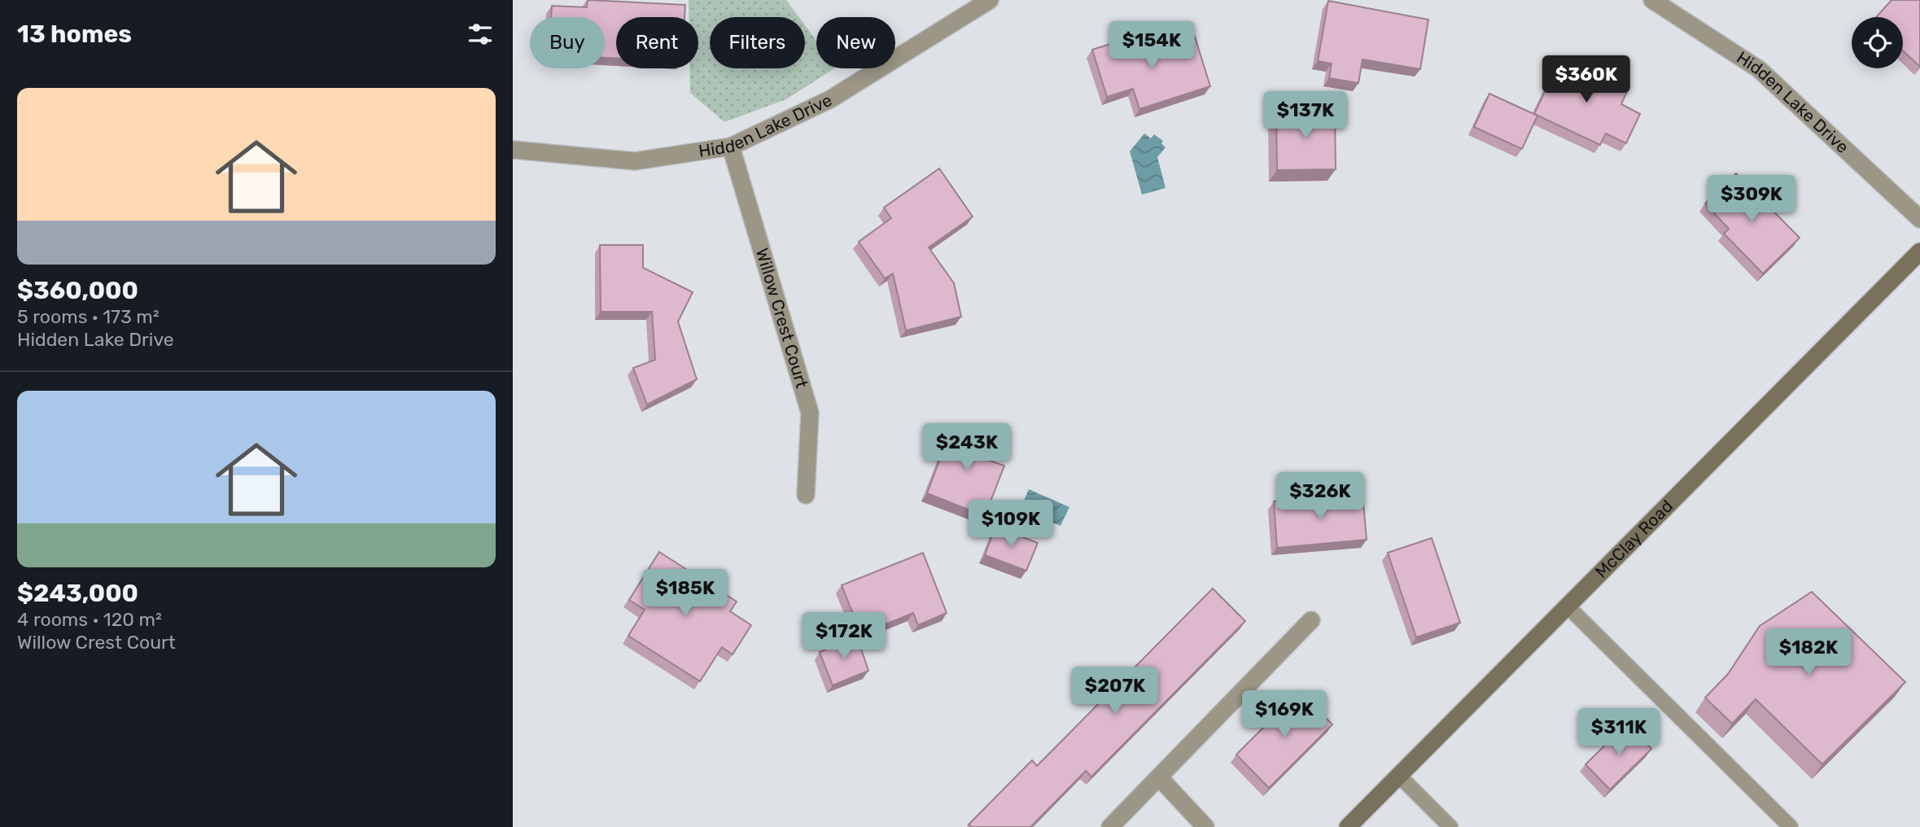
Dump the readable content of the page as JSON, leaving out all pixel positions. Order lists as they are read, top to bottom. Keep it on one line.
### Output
{"streets":{"main road":["McClay Road"],"street":["Hidden Lake Drive","Willow Crest Court"]},"crossings":[["Hidden Lake Drive","Willow Crest Court"]],"page":{"heading":"13 homes","chip":["Buy","Rent","Filters","New"],"price":["$154K","$360K","$137K","$309K","$243K","$326K","$109K","$185K","$172K","$182K","$207K","$169K","$311K"],"list":[{"name":"$360,000","note":"5 rooms · 173 m² · Hidden Lake Drive"},{"name":"$243,000","note":"4 rooms · 120 m² · Willow Crest Court"}]}}
